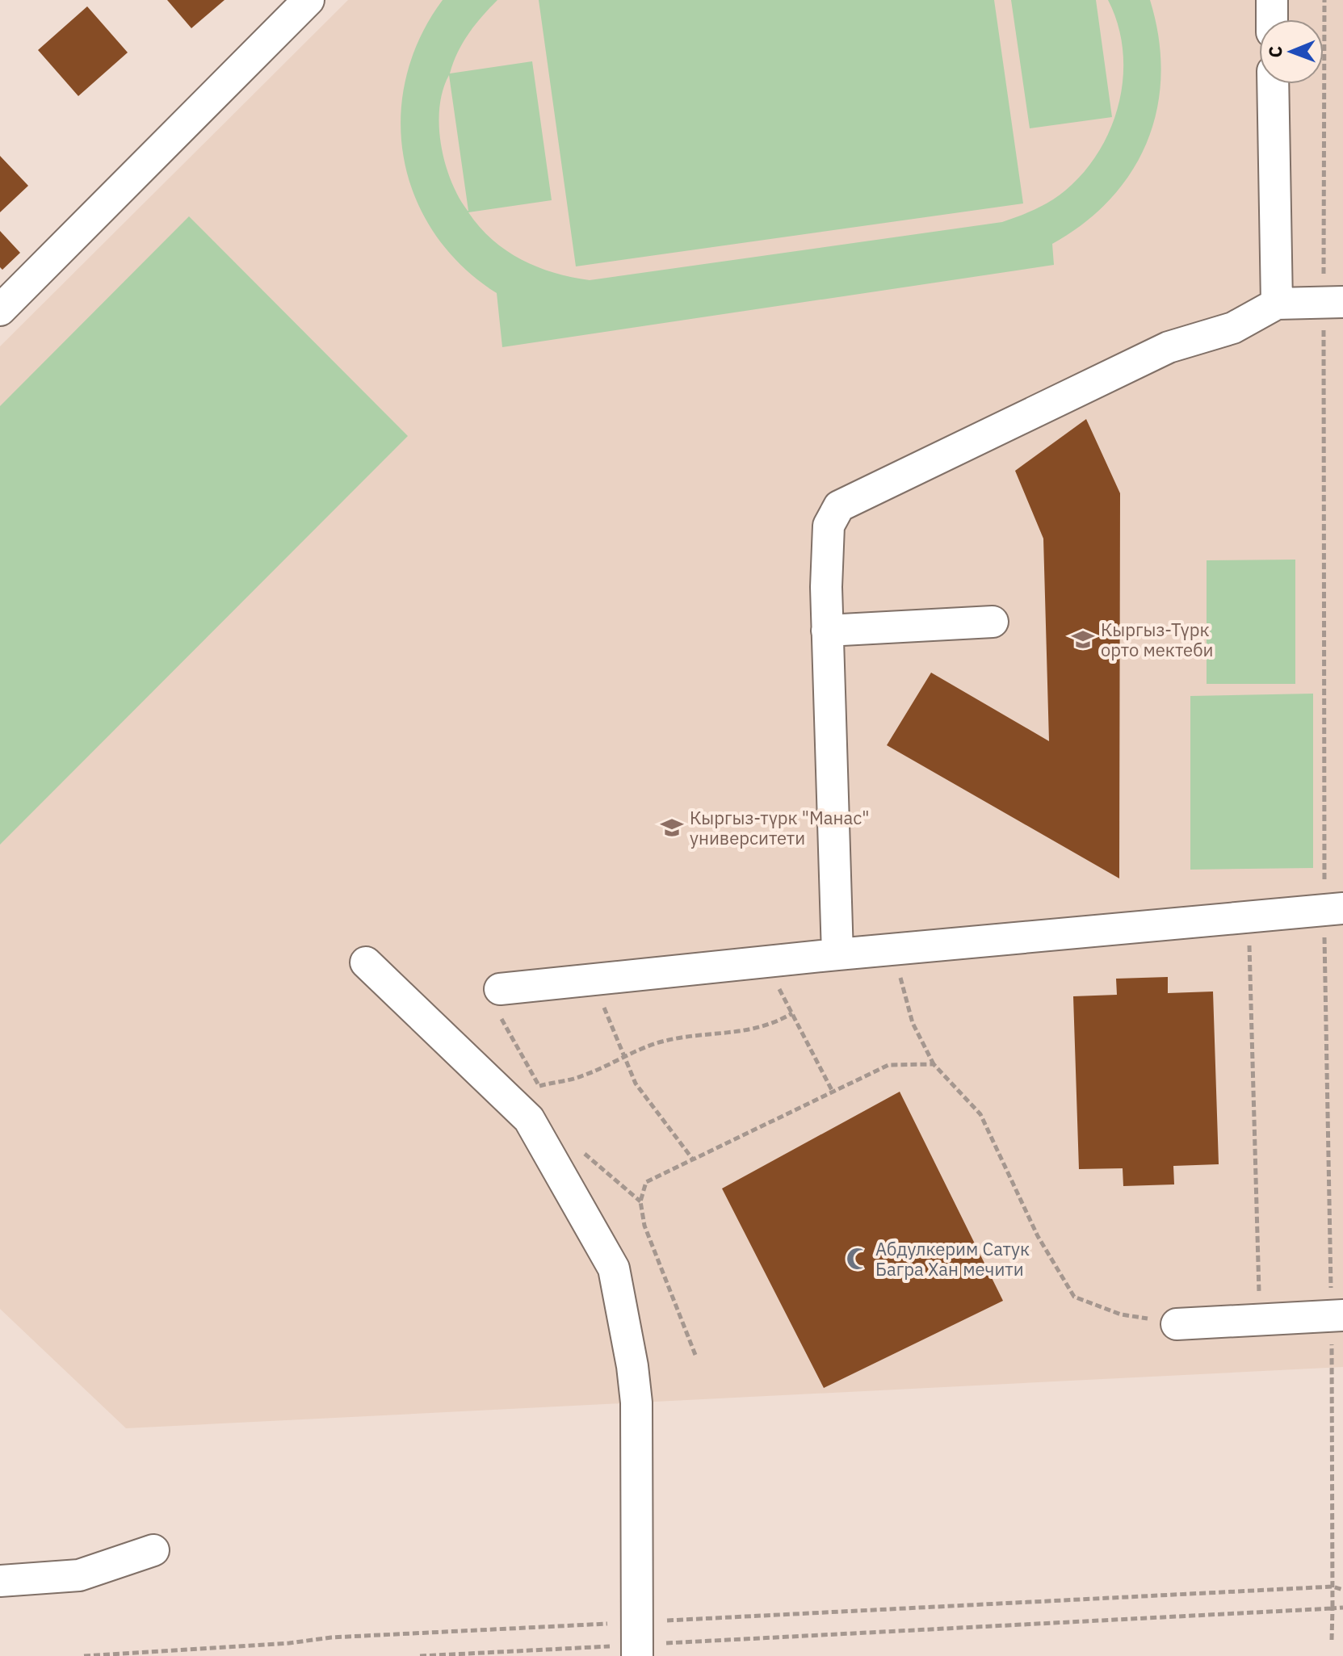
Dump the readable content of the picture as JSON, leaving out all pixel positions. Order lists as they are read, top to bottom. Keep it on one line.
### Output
{"places":{"school or university":["Кыргыз-Түрк орто мектеби","Кыргыз-түрк \"Манас\" университети"],"mosque":["Абдулкерим Сатук Багра Хан мечити"]},"north":"left"}
